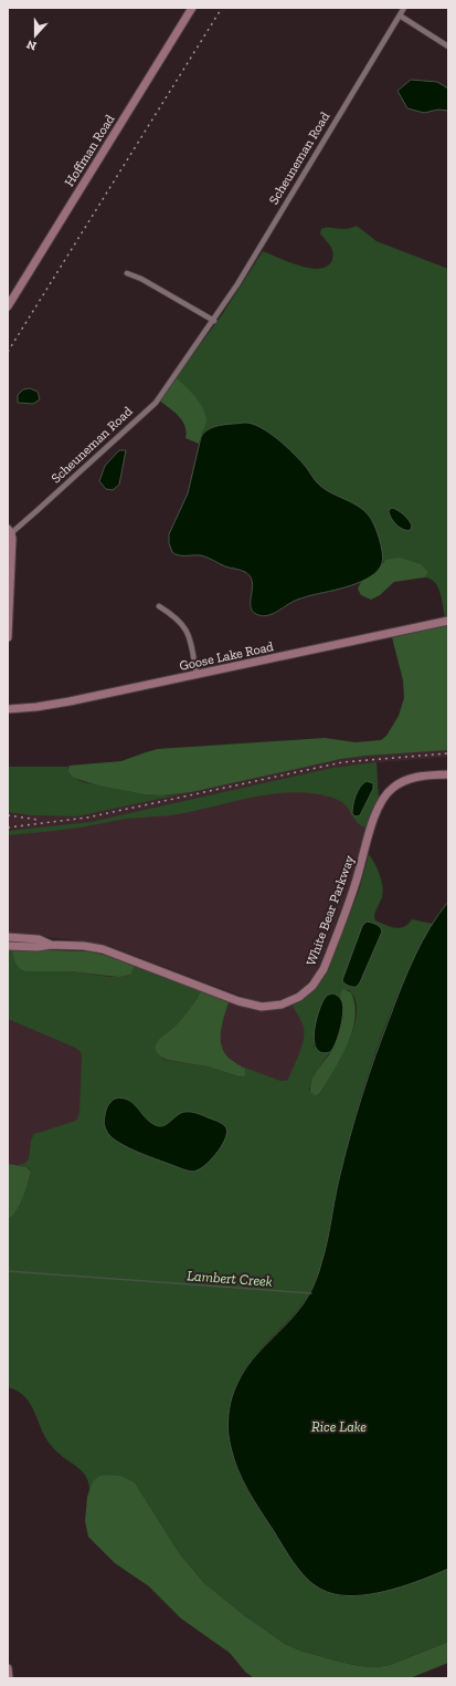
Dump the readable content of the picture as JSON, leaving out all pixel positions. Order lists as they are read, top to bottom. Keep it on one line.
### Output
{"streets":{"street":["Hoffman Road","Scheuneman Road","Goose Lake Road","White Bear Parkway"]},"water":["Lambert Creek","Rice Lake"],"north":"bottom"}
